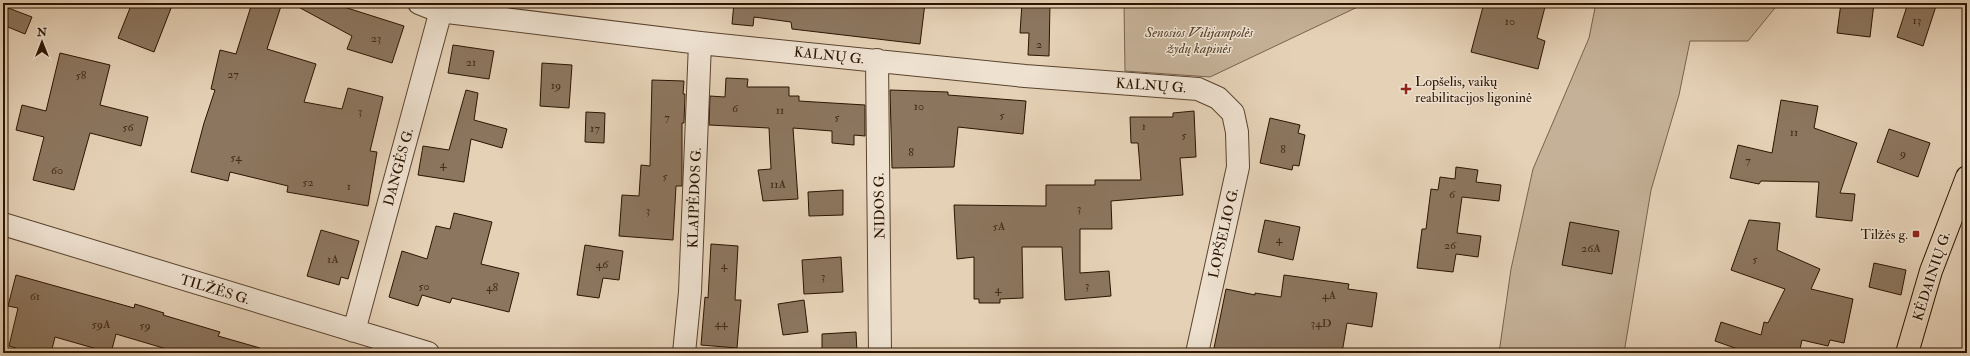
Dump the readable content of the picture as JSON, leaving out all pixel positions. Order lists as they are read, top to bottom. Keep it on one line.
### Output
{"streets":{"main road":["KĖDAINIŲ G."],"street":["KALNŲ G.","DANGĖS G.","KLAIPĖDOS G.","NIDOS G.","LOPŠELIO G.","TILŽĖS G."]},"crossings":[["KALNŲ G.","DANGĖS G."],["KALNŲ G.","KLAIPĖDOS G."],["KALNŲ G.","NIDOS G."],["KALNŲ G.","LOPŠELIO G."],["DANGĖS G.","TILŽĖS G."]],"parks":["Senosios Vilijampolės žydų kapinės"],"places":{"health":["Lopšelis, vaikų reabilitacijos ligoninė"],"transit":["Tilžės g."]},"house_numbers":["13","10","23","2","21","27","58","19","10","6","11","3","5","7","5","1","56","17","11","5","8","8","9","54","7","4","60","5","52","11A","1","6","3","3","5A","4","26","26A","1A","5","46","4","3","3","50","48","4","4A","61","44","34D","59A","59"],"north":"top"}
